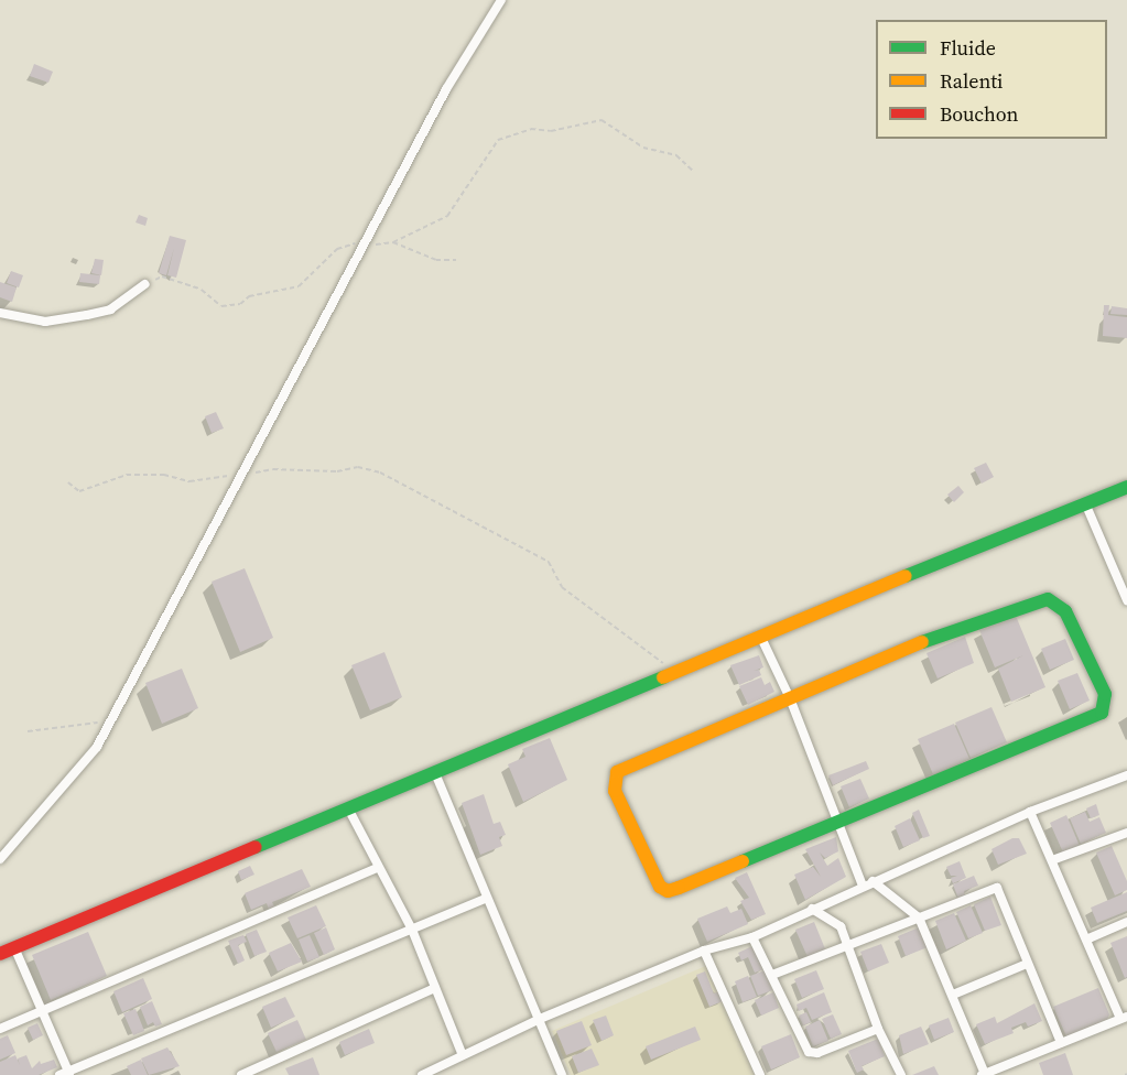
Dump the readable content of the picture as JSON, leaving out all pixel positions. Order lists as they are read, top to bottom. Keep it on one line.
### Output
{"legend":["Fluide","Ralenti","Bouchon"]}
